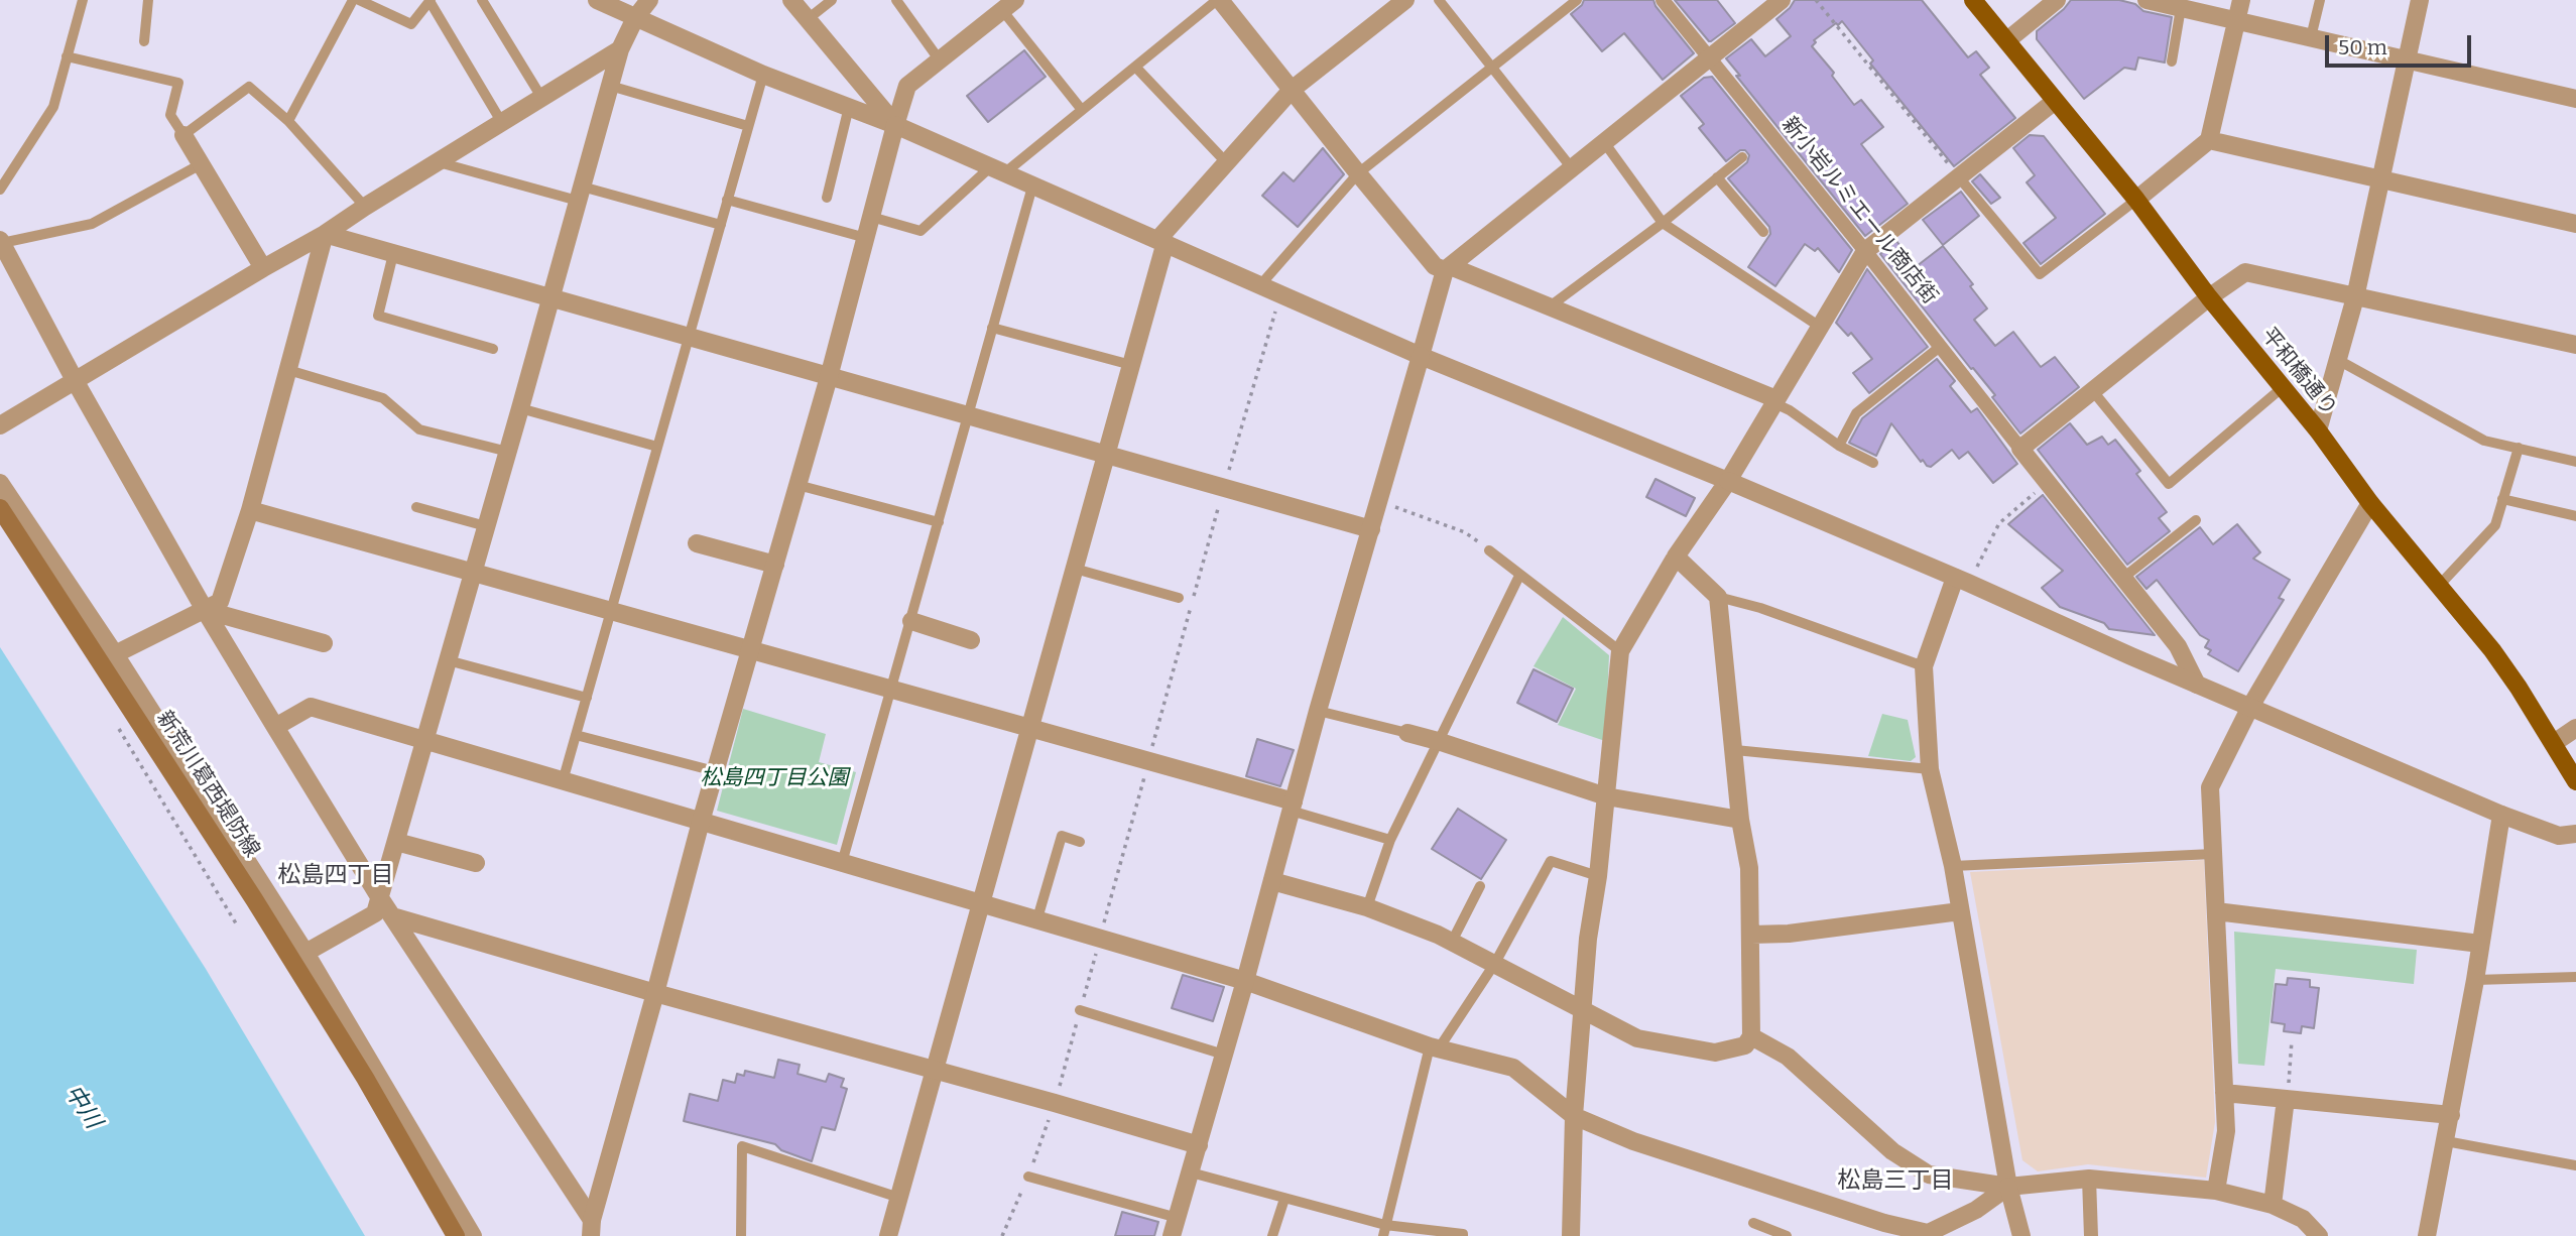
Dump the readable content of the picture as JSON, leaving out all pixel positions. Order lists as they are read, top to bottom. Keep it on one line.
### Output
{"streets":{"main road":["平和橋通り","新荒川葛西堤防線"],"street":["新小岩ルミエール商店街"]},"districts":["松島四丁目","松島三丁目"],"water":["中川"],"parks":["松島四丁目公園"],"scale_bar":"50 m"}
